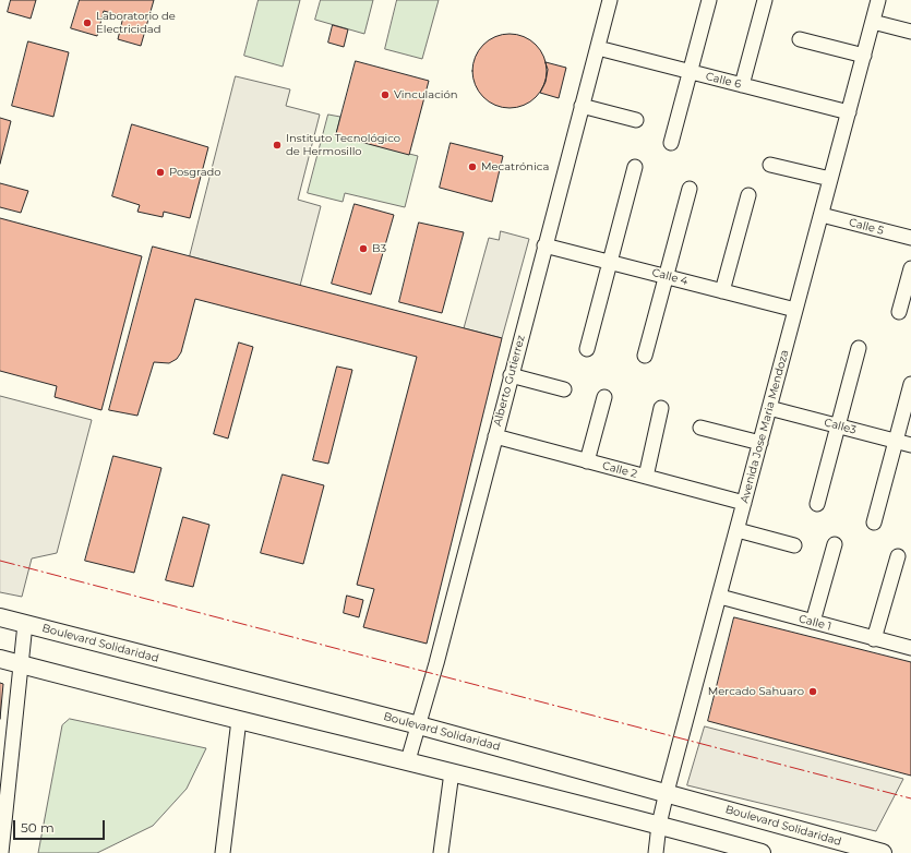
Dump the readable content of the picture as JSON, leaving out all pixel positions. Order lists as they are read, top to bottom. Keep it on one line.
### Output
{"streets":{"main road":["Boulevard Solidaridad"],"street":["Calle 6","Calle 5","Calle 4","Alberto Gutierrez","Avenida Jose Maria Mendoza","Calle3","Calle 2","Calle 1"]},"crossings":[["Calle 6","Alberto Gutierrez"],["Calle 6","Avenida Jose Maria Mendoza"],["Calle 5","Avenida Jose Maria Mendoza"],["Calle 4","Alberto Gutierrez"],["Calle 4","Avenida Jose Maria Mendoza"],["Alberto Gutierrez","Calle 2"],["Alberto Gutierrez","Boulevard Solidaridad"],["Avenida Jose Maria Mendoza","Calle3"],["Avenida Jose Maria Mendoza","Calle 2"],["Avenida Jose Maria Mendoza","Calle 1"],["Avenida Jose Maria Mendoza","Boulevard Solidaridad"]],"places":["Laboratorio de Electricidad","Vinculación","Instituto Tecnológico de Hermosillo","Mecatrónica","Posgrado","B3","Mercado Sahuaro"],"scale_bar":"50 m"}
